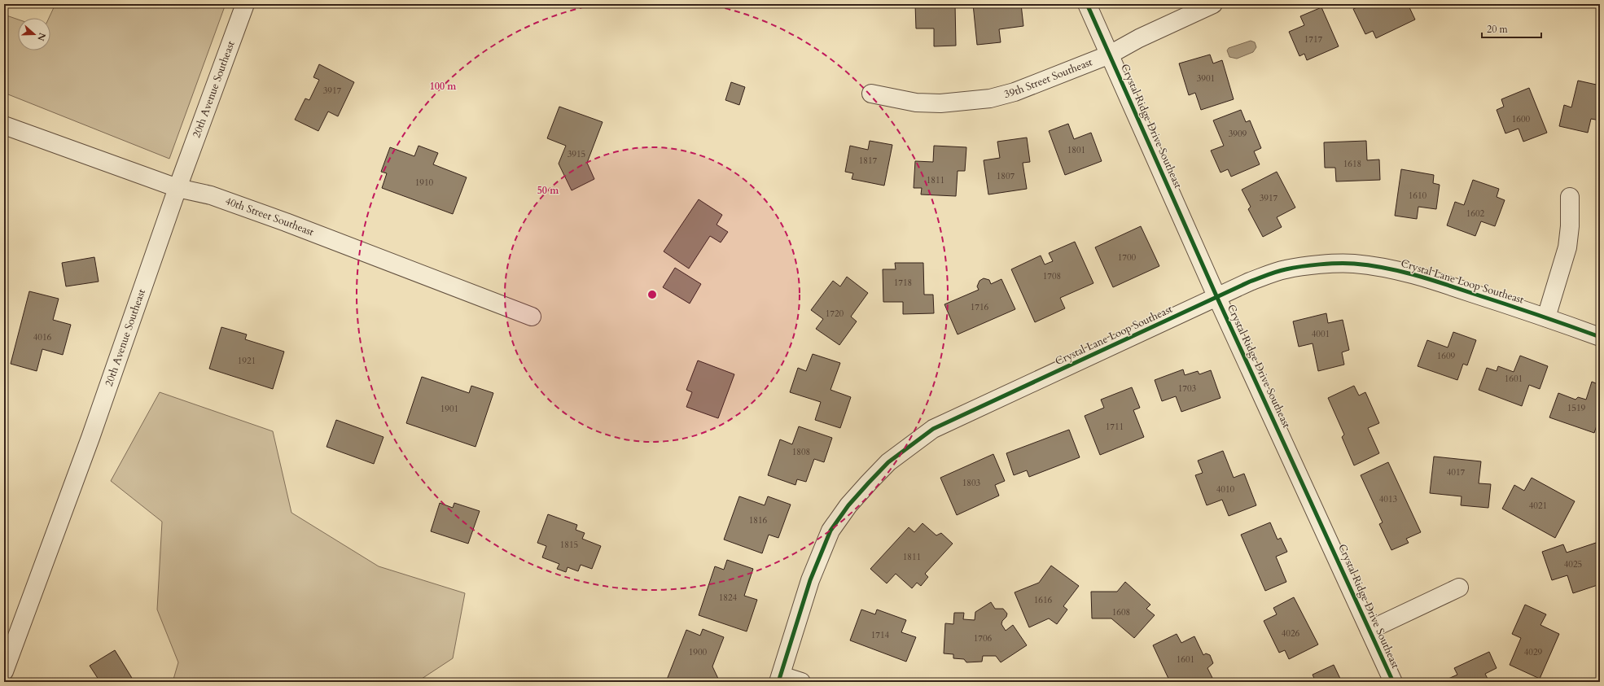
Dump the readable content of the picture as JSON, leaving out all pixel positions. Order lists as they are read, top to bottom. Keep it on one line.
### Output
{"streets":{"street":["39th Street Southeast","20th Avenue Southeast","Crystal Ridge Drive Southeast","40th Street Southeast","Crystal Lane Loop Southeast"]},"crossings":[["39th Street Southeast","Crystal Ridge Drive Southeast"],["20th Avenue Southeast","40th Street Southeast"],["Crystal Ridge Drive Southeast","Crystal Lane Loop Southeast"]],"house_numbers":["1717","3901","3917","1600","3909","1801","3915","1817","1618","1807","1811","1910","1610","3917","1602","1700","1708","1718","1716","1720","4001","4016","1609","1921","1601","1703","1519","1901","1711","1808","4017","1803","4010","4013","4021","1816","1815","1811","4025","1824","1616","1608","4026","1714","1706","1900","4029","1601"],"scale_bar":"20 m","north":"right","rings":["100 m","50 m"]}
